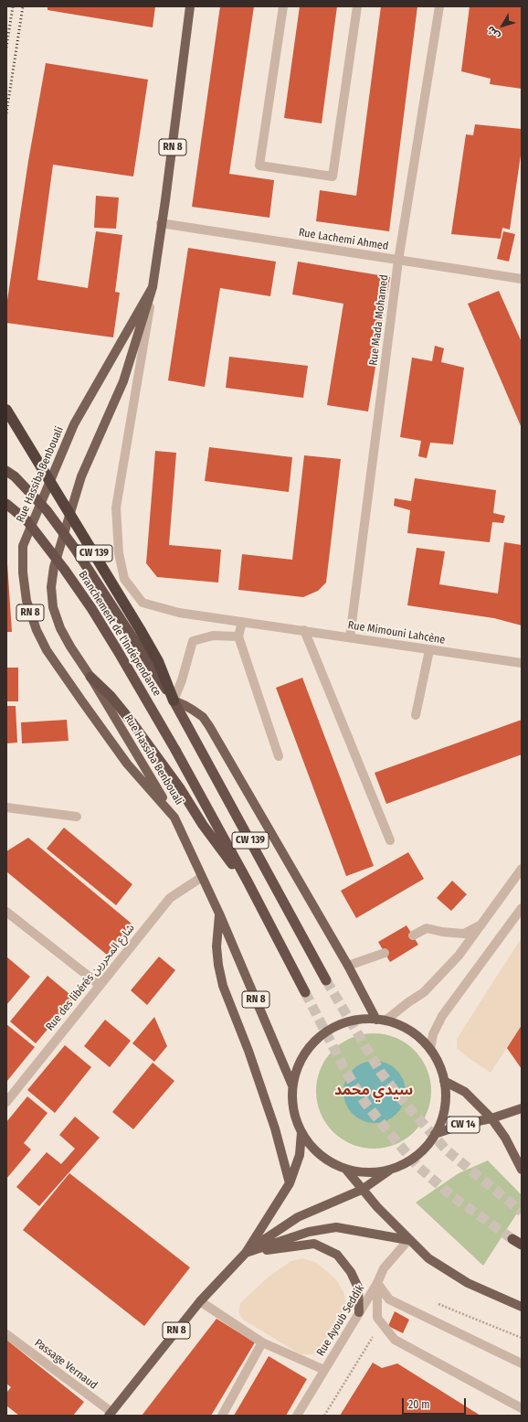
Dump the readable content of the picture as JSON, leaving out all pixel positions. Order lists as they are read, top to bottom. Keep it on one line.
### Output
{"streets":{"highway":["CW 139","Branchement de l'Indépendance"],"main road":["RN 8","Rue Hassiba Benbouali","CW 14"],"street":["Rue Lachemi Ahmed","Rue Mada Mohamed","Rue Mimouni Lahcène","Rue des libérés شارع المحررين","Rue Ayoub Seddik","Passage Vernaud"]},"crossings":[["RN 8","Rue Lachemi Ahmed"],["RN 8","Rue Hassiba Benbouali"],["RN 8","Rue Mimouni Lahcène"],["RN 8","Passage Vernaud"],["Rue Lachemi Ahmed","Rue Mada Mohamed"],["Rue Mada Mohamed","Rue Mimouni Lahcène"],["Rue Hassiba Benbouali","Rue Mimouni Lahcène"],["Rue Hassiba Benbouali","Rue des libérés شارع المحررين"],["CW 139","Branchement de l'Indépendance"]],"districts":["سيدي محمد"],"scale_bar":"20 m","north":"bottom left"}
